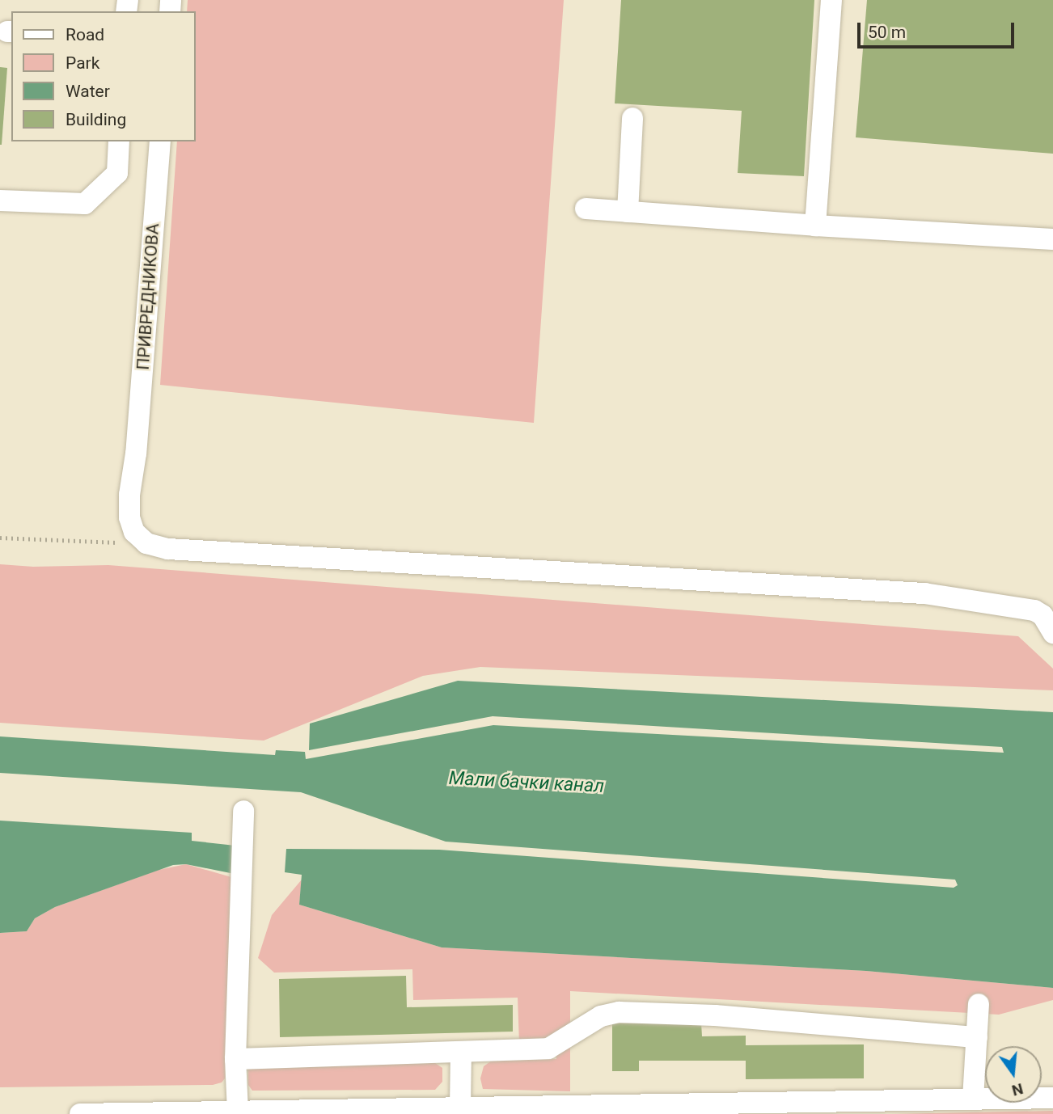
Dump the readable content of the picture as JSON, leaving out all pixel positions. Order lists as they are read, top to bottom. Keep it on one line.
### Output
{"streets":{"street":["ПРИВРЕДНИКОВА"]},"water":["Мали бачки канал"],"legend":["Road","Park","Water","Building"],"scale_bar":"50 m","north":"bottom"}
